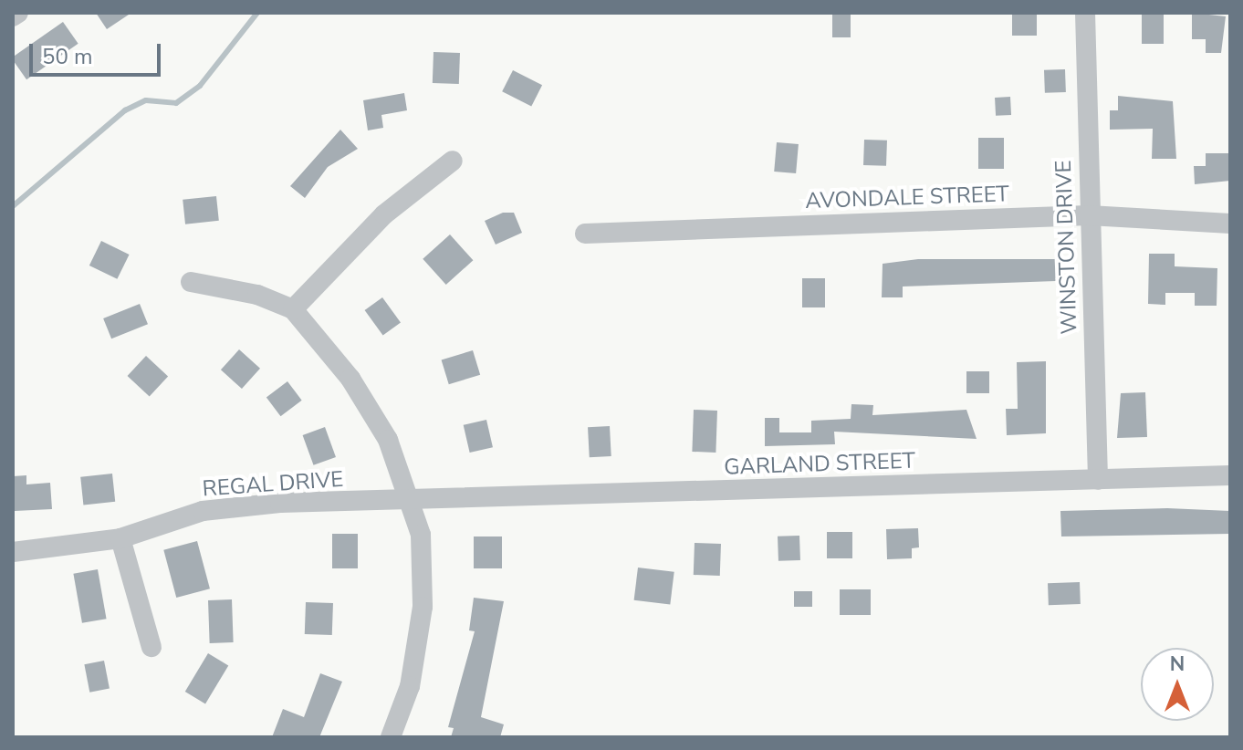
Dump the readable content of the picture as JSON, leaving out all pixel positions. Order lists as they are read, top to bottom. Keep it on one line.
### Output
{"streets":{"street":["AVONDALE STREET","WINSTON DRIVE","GARLAND STREET","REGAL DRIVE"]},"crossings":[["AVONDALE STREET","WINSTON DRIVE"],["WINSTON DRIVE","GARLAND STREET"],["GARLAND STREET","REGAL DRIVE"]],"scale_bar":"50 m","north":"top"}
